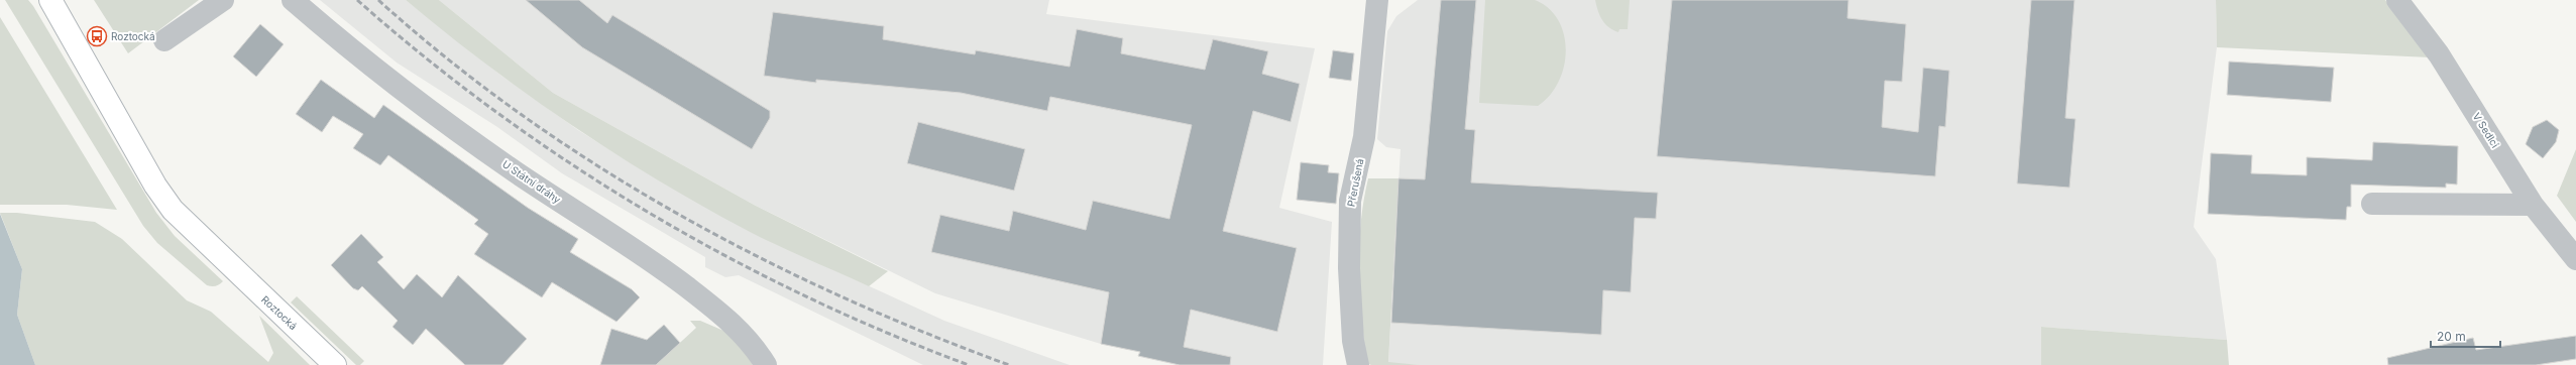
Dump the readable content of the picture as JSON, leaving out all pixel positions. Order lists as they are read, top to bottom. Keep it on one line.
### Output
{"streets":{"main road":["Roztocká"],"street":["V Sedlci","U Státní dráhy","Přerušená"]},"places":{"bus stop":["Roztocká"]},"scale_bar":"20 m"}
